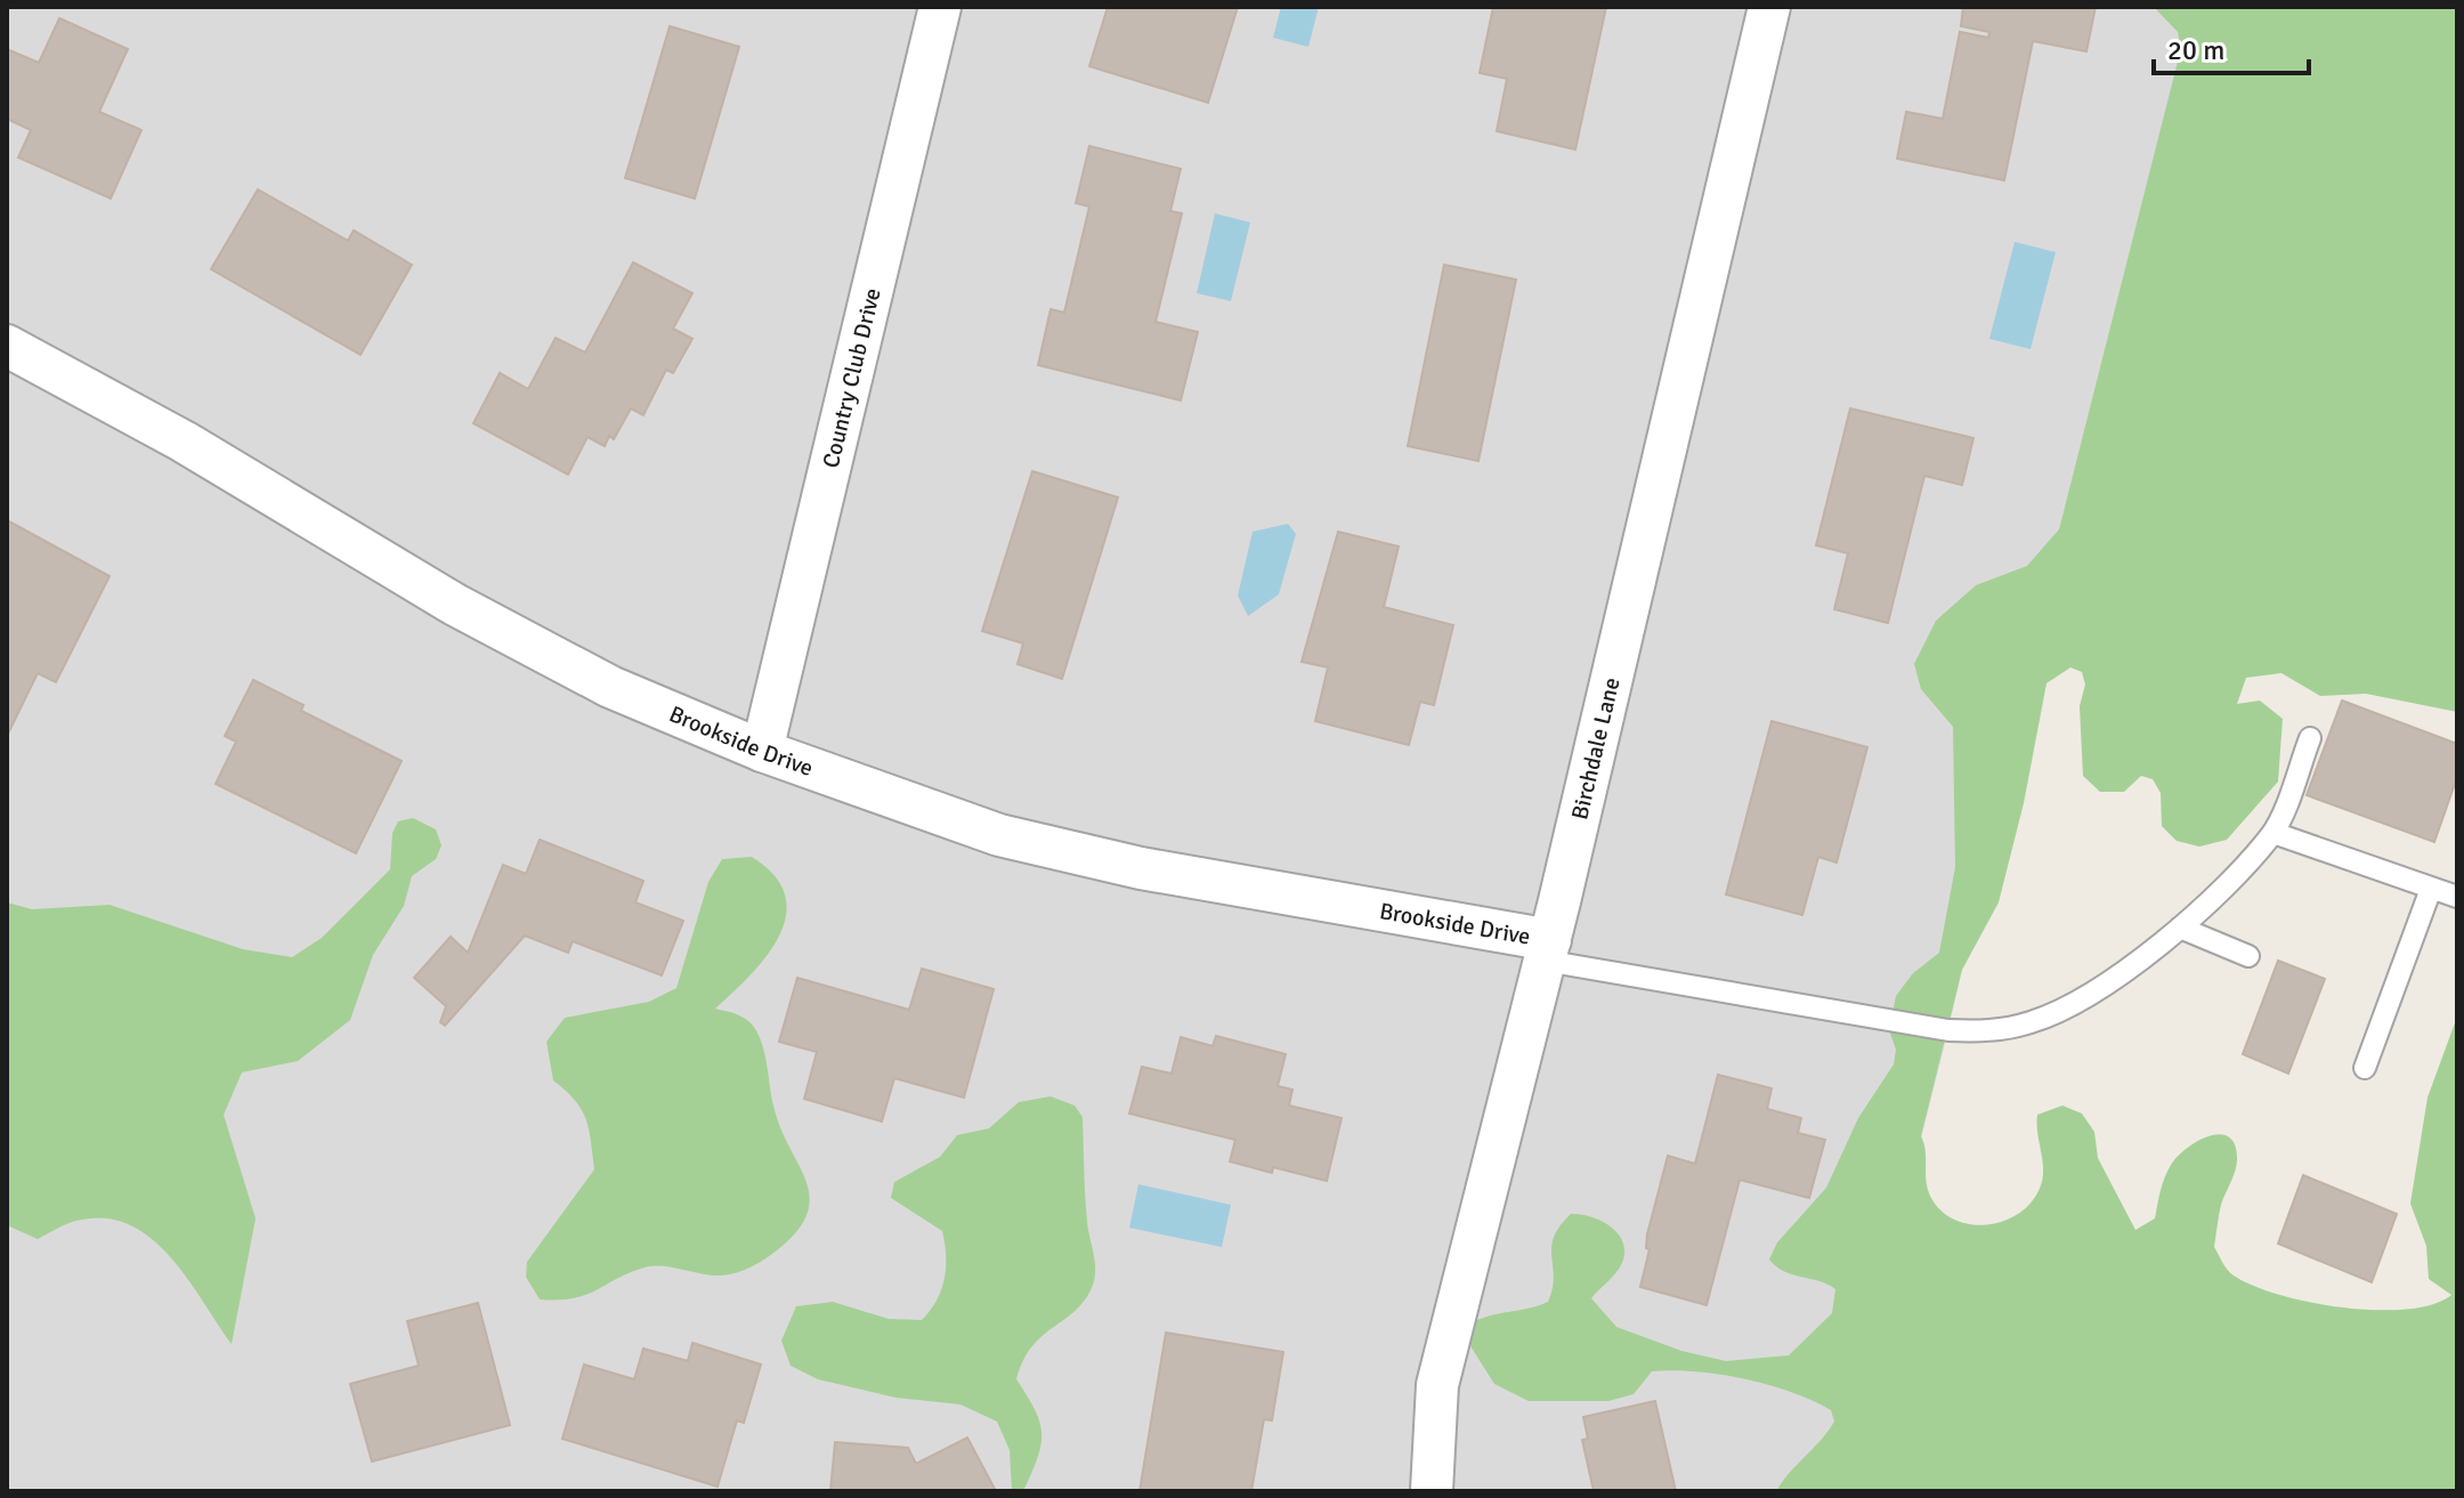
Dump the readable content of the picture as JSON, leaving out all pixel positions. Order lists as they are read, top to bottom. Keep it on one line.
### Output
{"streets":{"street":["Country Club Drive","Brookside Drive","Birchdale Lane"]},"crossings":[["Country Club Drive","Brookside Drive"],["Brookside Drive","Birchdale Lane"]],"scale_bar":"20 m"}
